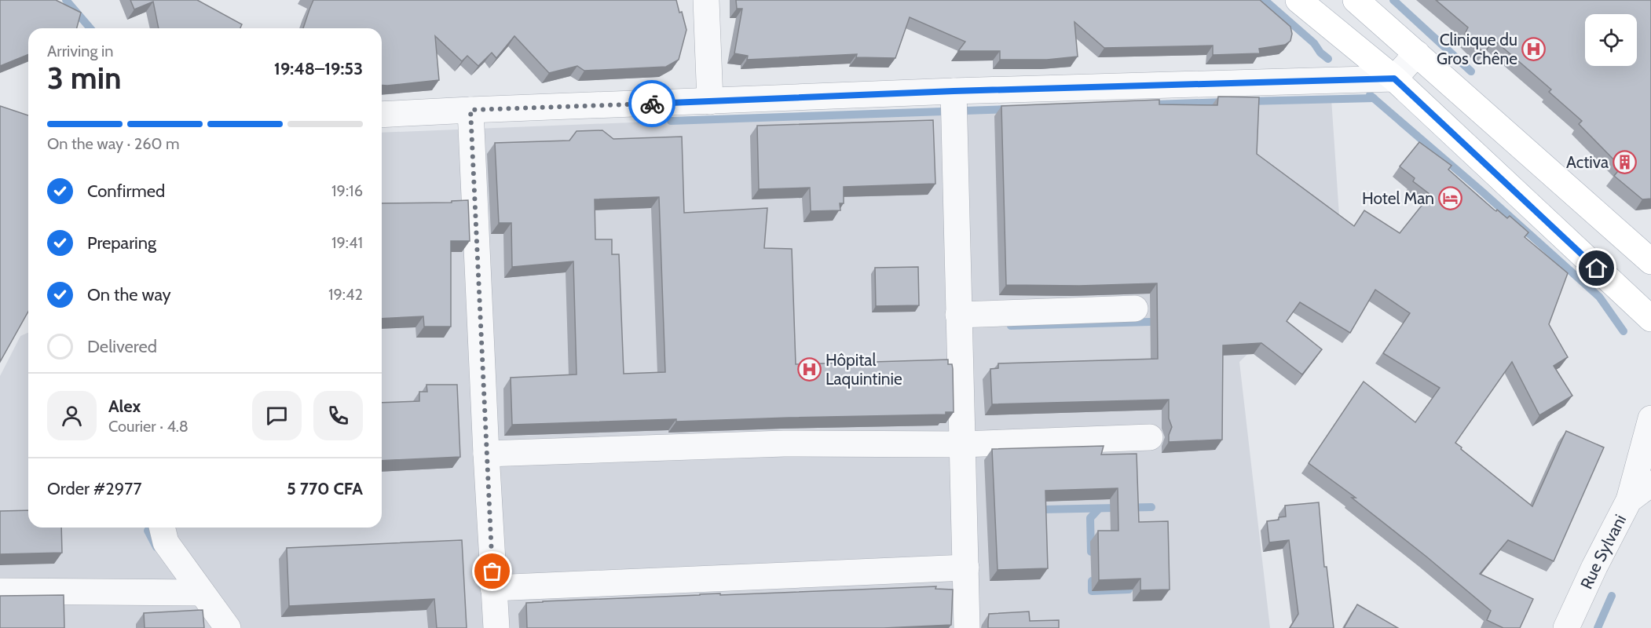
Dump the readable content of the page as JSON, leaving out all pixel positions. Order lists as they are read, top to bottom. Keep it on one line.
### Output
{"streets":{"street":["Rue Sylvani"]},"places":{"hospital":["Clinique du Gros Chêne","Hôpital Laquintinie"],"building":["Activa"],"hotel":["Hotel Man"]},"page":{"heading":["3 min","Arriving in","19:48–19:53"],"panel":["Alex","Courier · 4.8","Order #2977","5 770 CFA"],"bar":"On the way · 260 m","list":[["Confirmed","19:16"],["Preparing","19:41"],["On the way","19:42"],"Delivered"]}}
